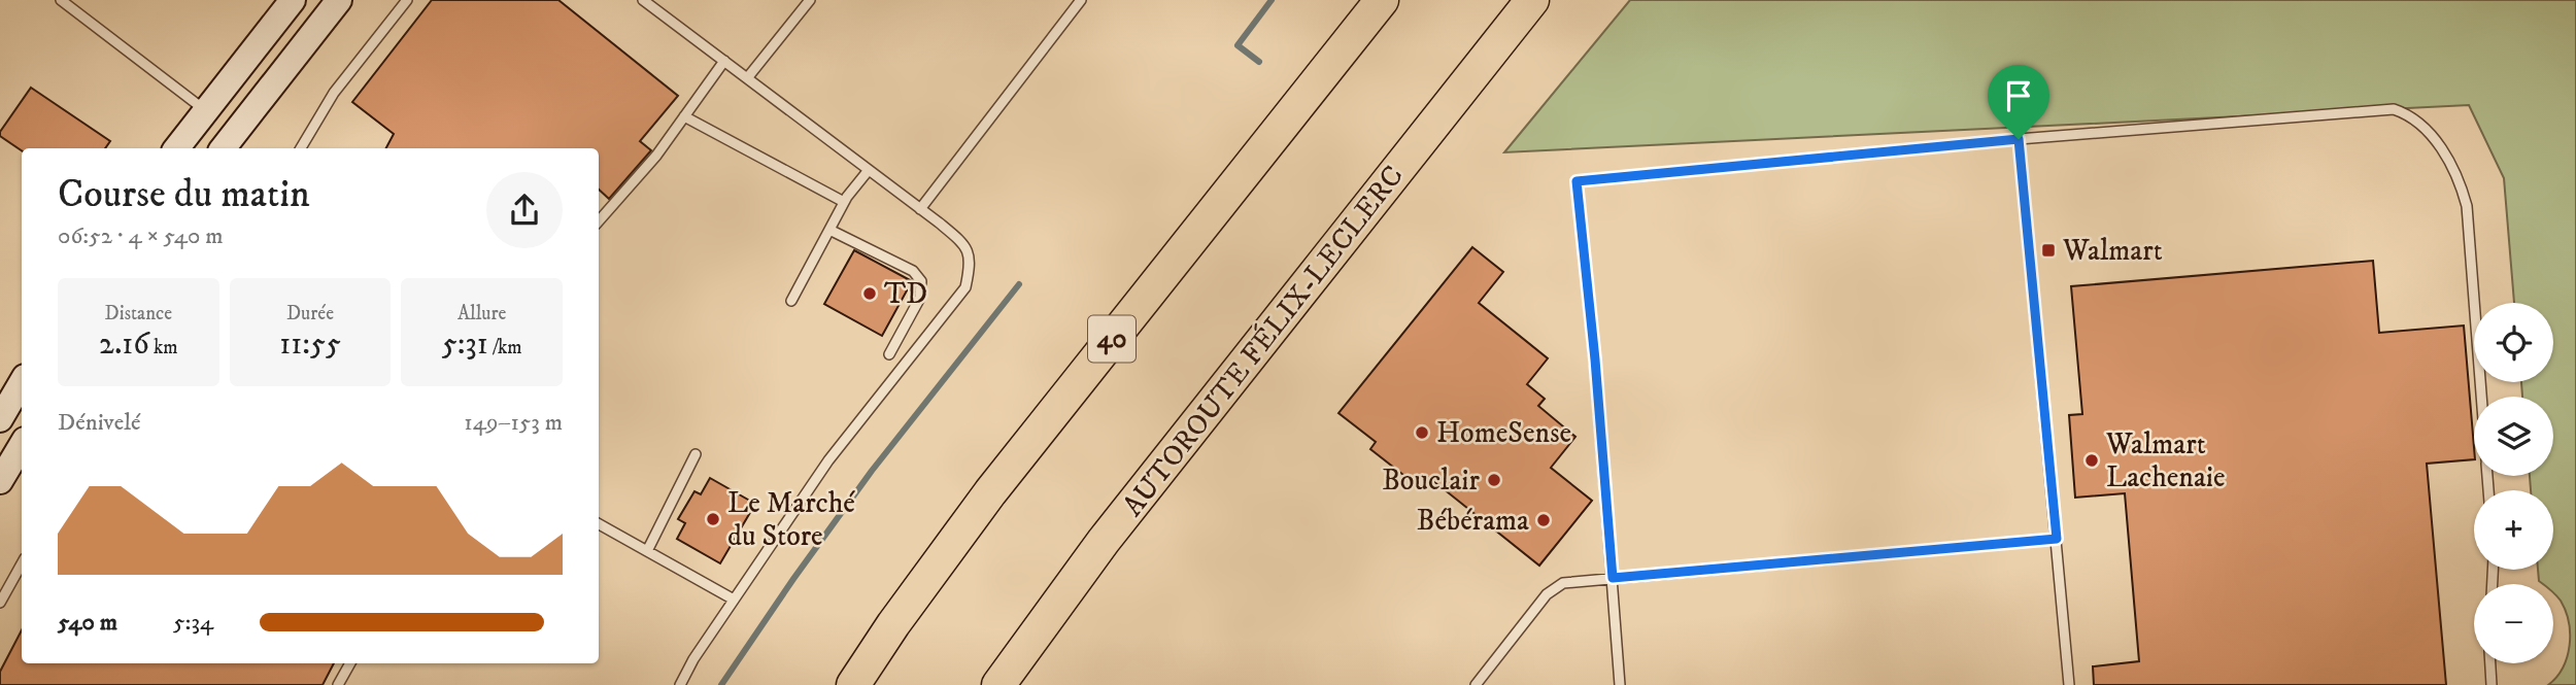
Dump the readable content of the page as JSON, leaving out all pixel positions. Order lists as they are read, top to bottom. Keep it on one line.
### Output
{"streets":{"highway":["40","AUTOROUTE FÉLIX-LECLERC"]},"places":{"transit":["Walmart"],"other":["TD","HomeSense","Walmart Lachenaie","Bouclair","Le Marché du Store","Bébérama"]},"page":{"heading":["Course du matin","06:52 · 4 × 540 m"],"stats":[["Distance","2.16 km"],["Durée","11:55"],["Allure","5:31 /km"]],"map_buttons":["+","−"],"chart":["Dénivelé","149–153 m"],"list":[{"name":"540 m","note":"5:34"}]}}
